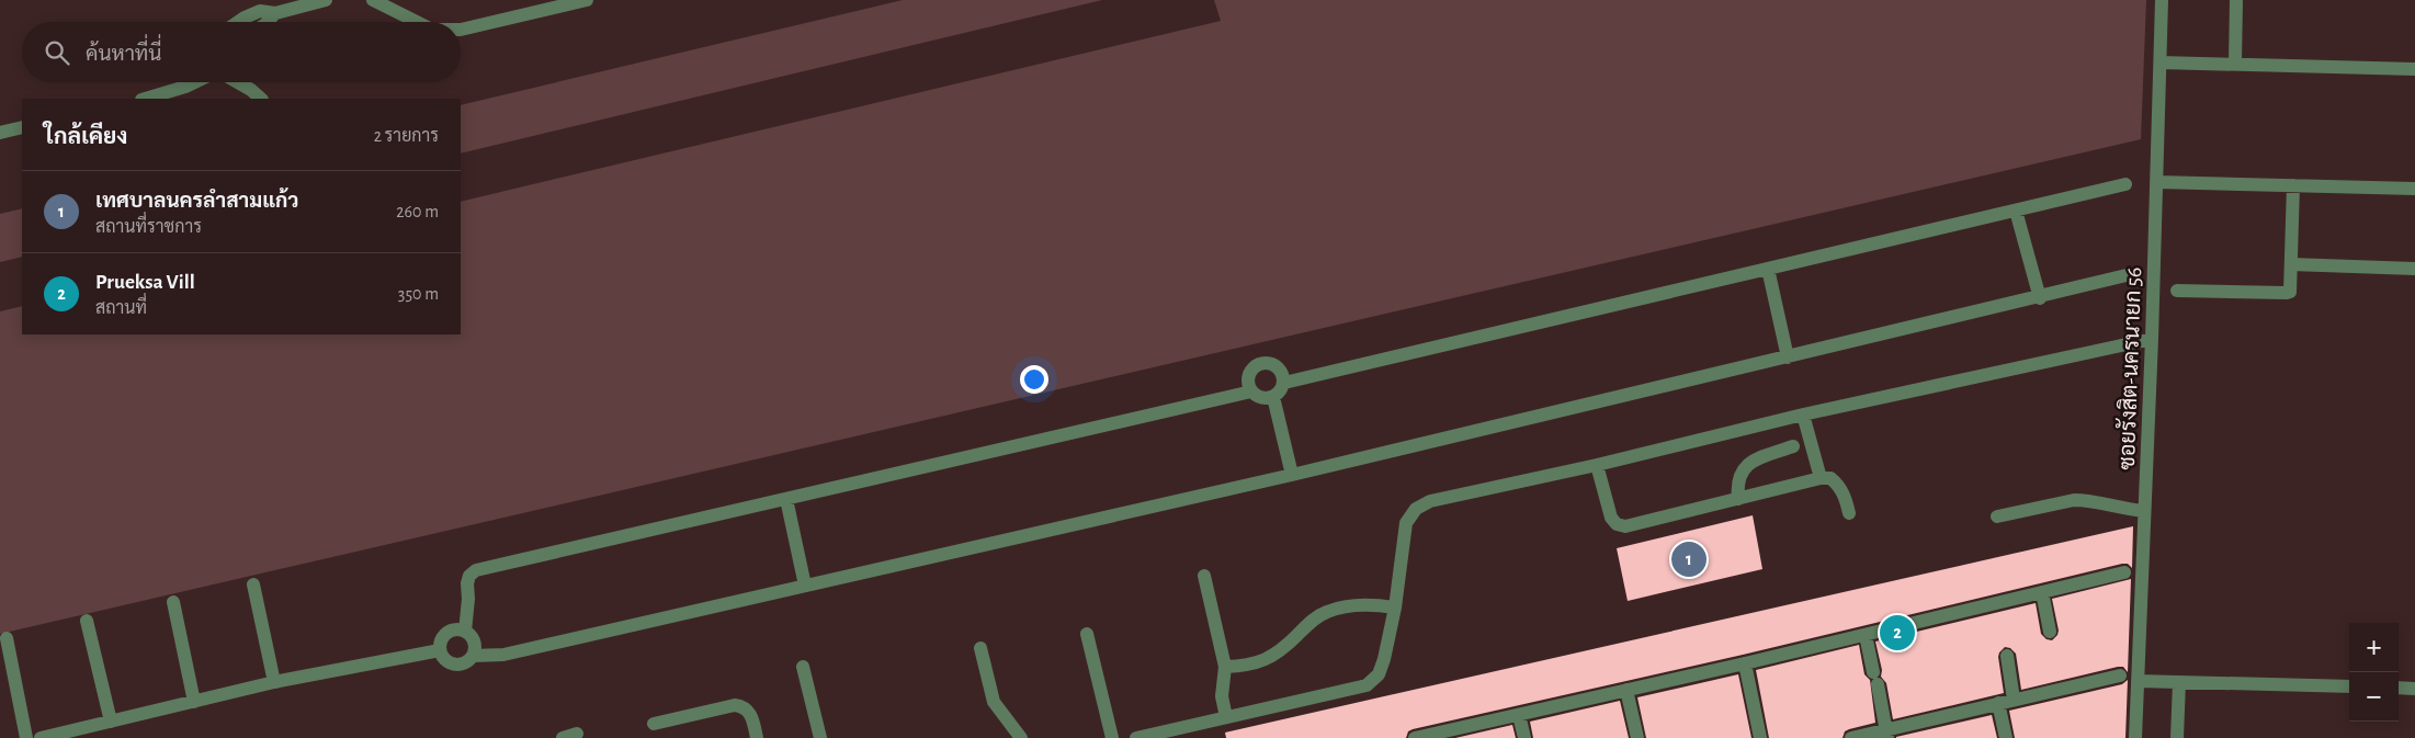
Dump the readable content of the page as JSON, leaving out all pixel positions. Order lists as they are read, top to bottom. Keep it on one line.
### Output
{"streets":{"street":["ซอยรังสิต-นครนายก 56"]},"page":{"search":"ค้นหาที่นี่","heading":["ใกล้เคียง","2 รายการ"],"list":[{"mark":"1","name":"เทศบาลนครลำสามแก้ว","note":"สถานที่ราชการ","value":"260 m"},{"mark":"2","name":"Prueksa Vill","note":"สถานที่","value":"350 m"}],"pins":["1","2"],"map_buttons":["+","−"]}}
